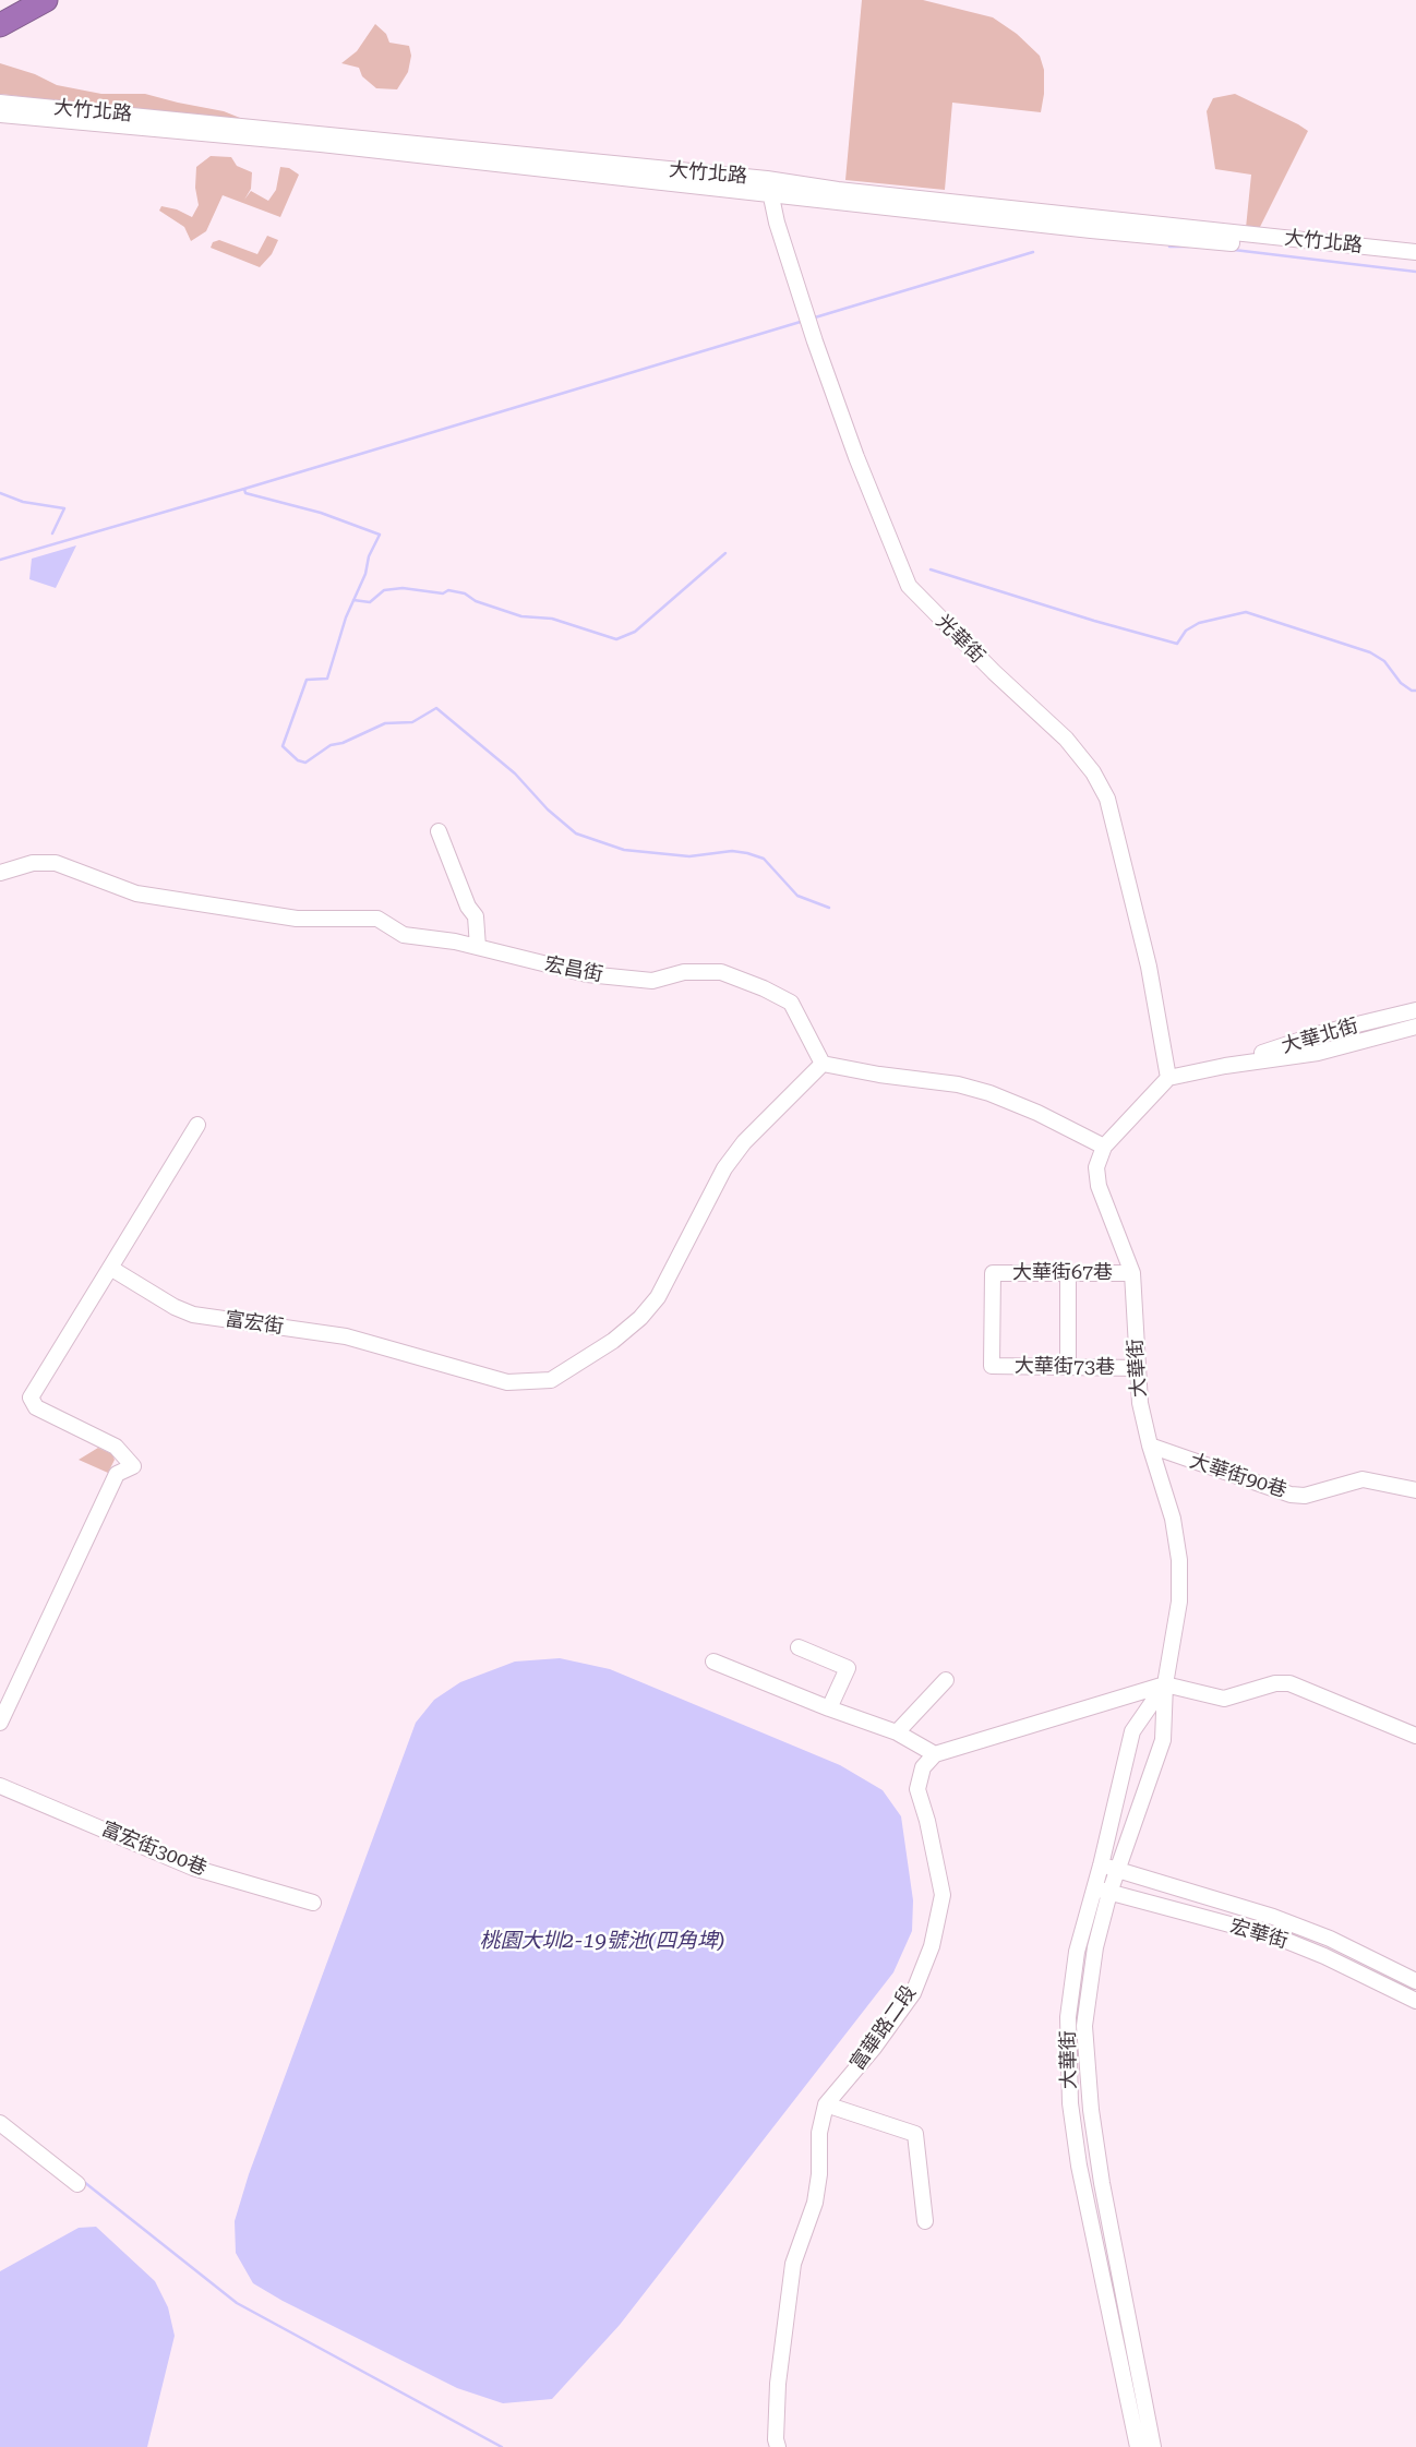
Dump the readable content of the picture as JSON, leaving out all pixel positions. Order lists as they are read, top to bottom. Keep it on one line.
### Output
{"streets":{"street":["大竹北路","光華街","宏昌街","大華北街","大華街67巷","富宏街","大華街73巷","大華街","大華街90巷","富宏街300巷","宏華街","富華路二段"]},"crossings":[["大竹北路","光華街"],["光華街","大華北街"],["宏昌街","富宏街"],["大華街67巷","大華街73巷"],["大華街67巷","大華街"],["大華街73巷","大華街"],["大華街","大華街90巷"],["大華街","宏華街"]],"water":["桃園大圳2-19號池(四角埤)"]}
